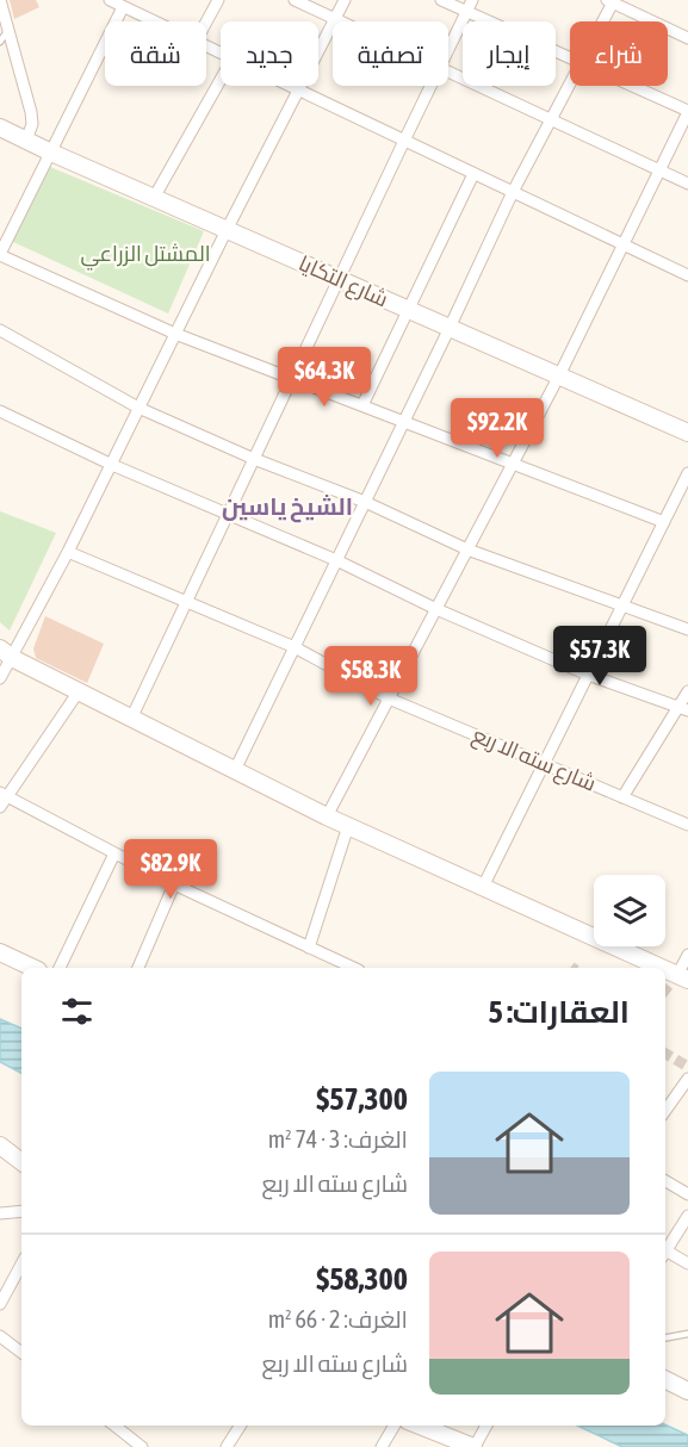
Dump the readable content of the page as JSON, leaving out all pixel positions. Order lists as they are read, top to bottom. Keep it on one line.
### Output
{"streets":{"street":["شارع التكايا","شارع سته الا ربع"]},"districts":["الشيخ ياسين"],"parks":["المشتل الزراعي"],"page":{"chip":["شراء","إيجار","تصفية","جديد","شقة"],"price":["$64.3K","$92.2K","$57.3K","$58.3K","$82.9K"],"heading":"العقارات: 5","list":[{"name":"$57,300","note":"الغرف: 3 · 74 m² · شارع سته الا ربع"},{"name":"$58,300","note":"الغرف: 2 · 66 m² · شارع سته الا ربع"}]}}
